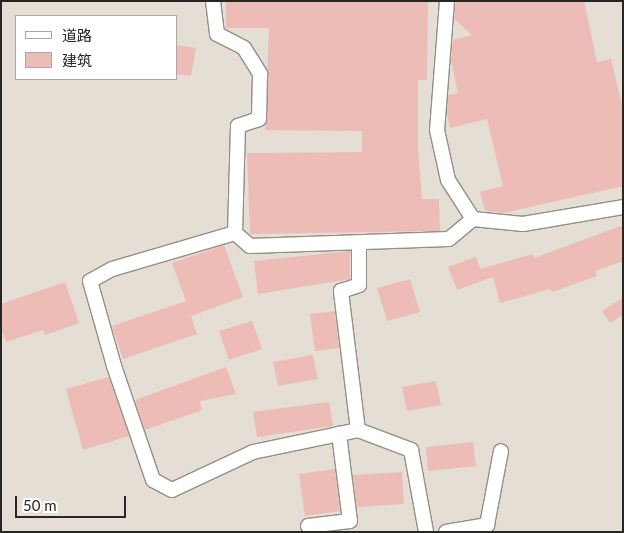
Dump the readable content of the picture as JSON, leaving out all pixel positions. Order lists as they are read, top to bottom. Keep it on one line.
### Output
{"legend":["道路","建筑"],"scale_bar":"50 m"}
